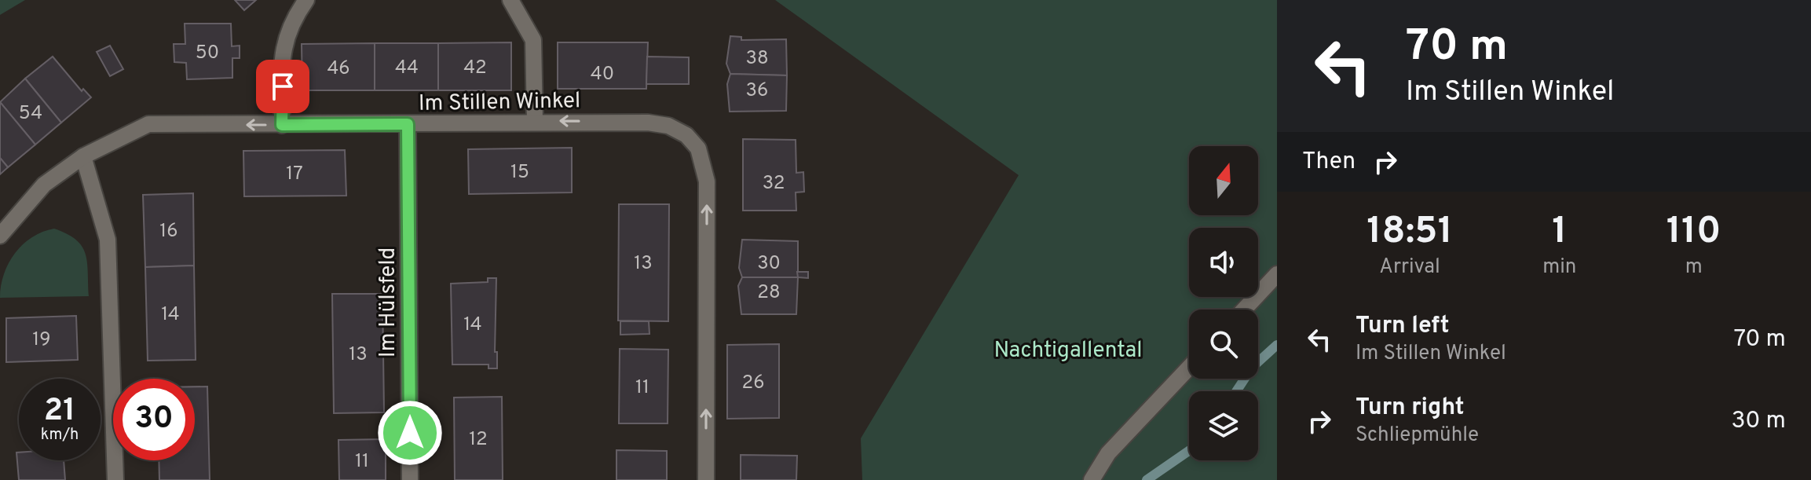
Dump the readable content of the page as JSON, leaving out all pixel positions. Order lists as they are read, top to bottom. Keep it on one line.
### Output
{"streets":{"street":["Im Stillen Winkel","Im Hülsfeld"]},"crossings":[["Im Stillen Winkel","Im Hülsfeld"]],"parks":["Nachtigallental"],"house_numbers":["50","38","44","42","46","40","36","54","15","17","32","16","13","30","28","14","14","19","13","26","11","12","11"],"north":"top","page":{"turn":["70 m","Im Stillen Winkel"],"then":"Then","eta":["18:51","Arrival","1","min","110","m"],"list":[{"name":"Turn left","note":"Im Stillen Winkel","value":"70 m"},{"name":"Turn right","note":"Schliepmühle","value":"30 m"}],"speed":"21 km/h","limit":"30"}}
